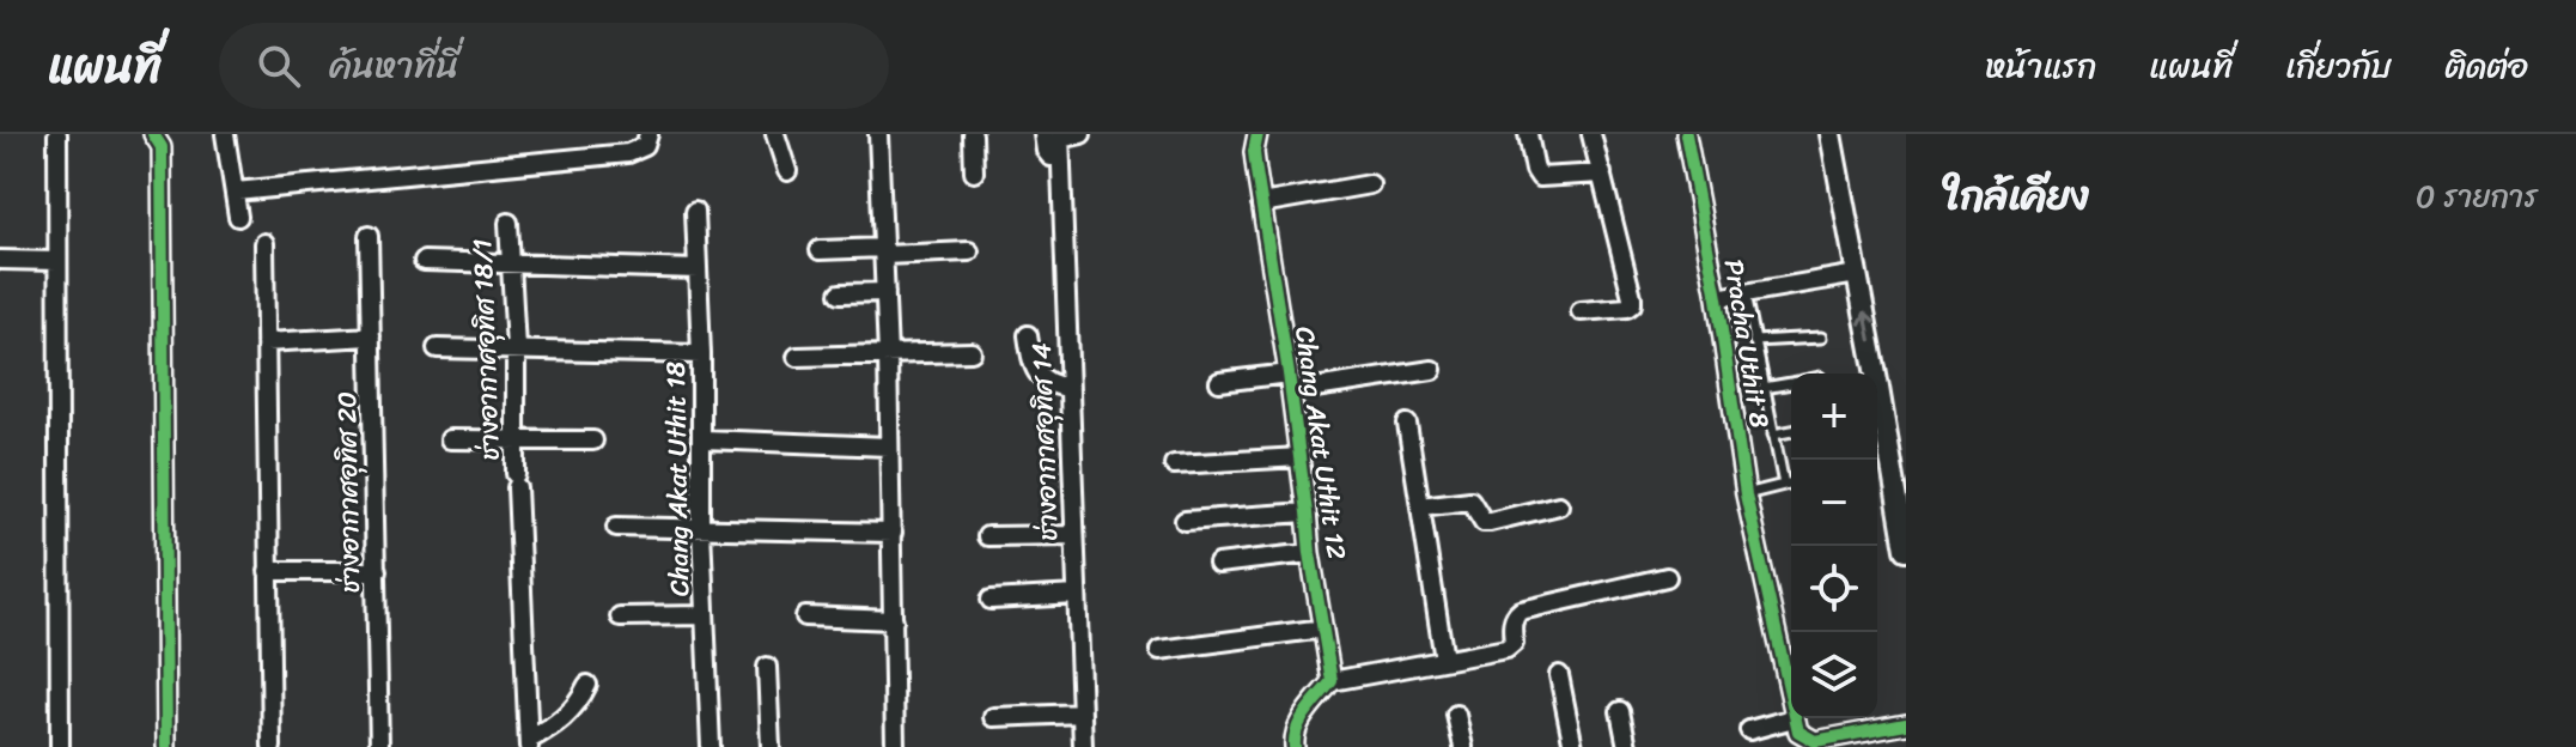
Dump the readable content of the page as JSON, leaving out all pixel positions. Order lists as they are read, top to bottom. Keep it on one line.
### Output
{"streets":{"street":["Pracha Uthit 8","ช่างอากาศอุทิศ 18/1","ช่างอากาศอุทิศ 14","Chang Akat Uthit 12","Chang Akat Uthit 18","ช่างอากาศอุทิศ 20"]},"page":{"header":"แผนที่","search":"ค้นหาที่นี่","nav":["หน้าแรก","แผนที่","เกี่ยวกับ","ติดต่อ"],"heading":["ใกล้เคียง","0 รายการ"],"map_buttons":["+","−"]}}
